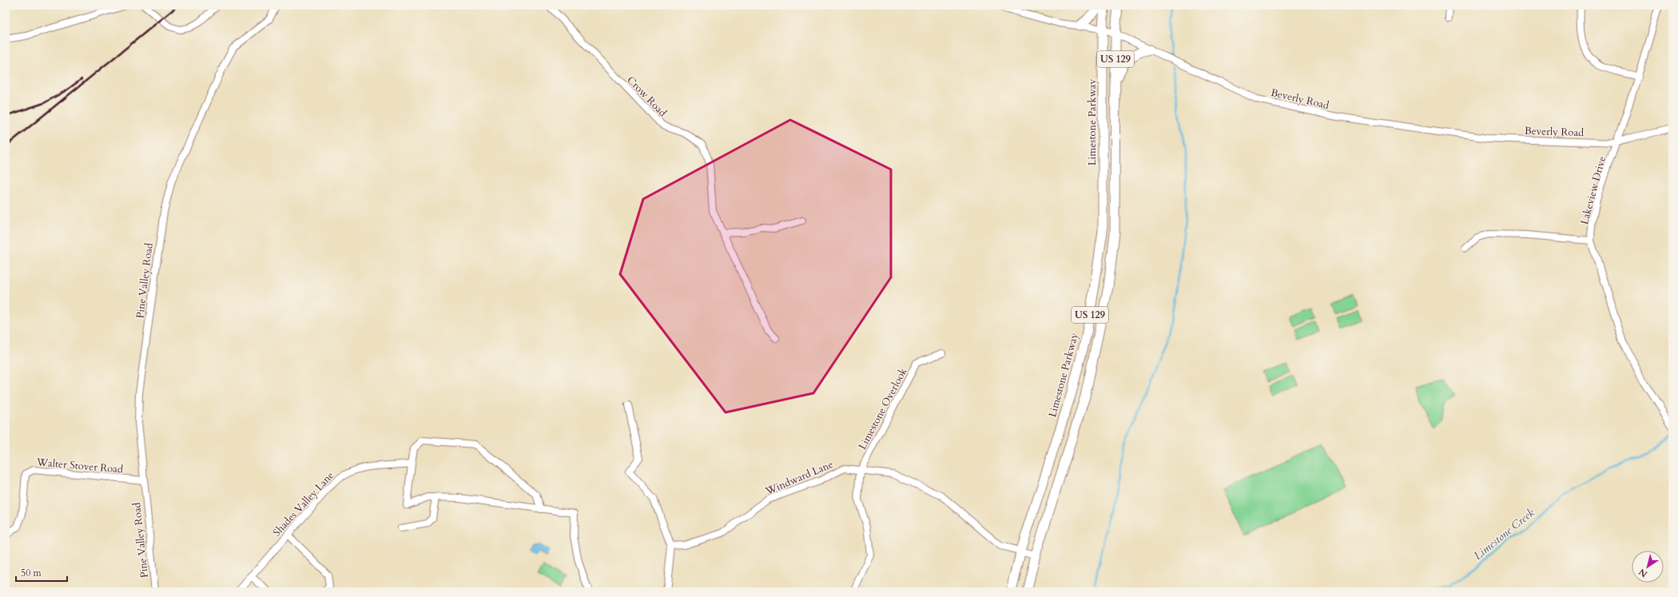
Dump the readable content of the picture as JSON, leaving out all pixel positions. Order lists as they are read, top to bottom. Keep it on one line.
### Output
{"streets":{"main road":["US 129","Limestone Parkway"],"street":["Crow Road","Beverly Road","Lakeview Drive","Pine Valley Road","Limestone Overlook","Walter Stover Road","Windward Lane","Shades Valley Lane"]},"crossings":[["US 129","Beverly Road"],["US 129","Windward Lane"],["Beverly Road","Limestone Parkway"],["Beverly Road","Lakeview Drive"],["Limestone Parkway","Windward Lane"],["Pine Valley Road","Walter Stover Road"],["Limestone Overlook","Windward Lane"]],"water":["Limestone Creek"],"scale_bar":"50 m","north":"bottom left"}
